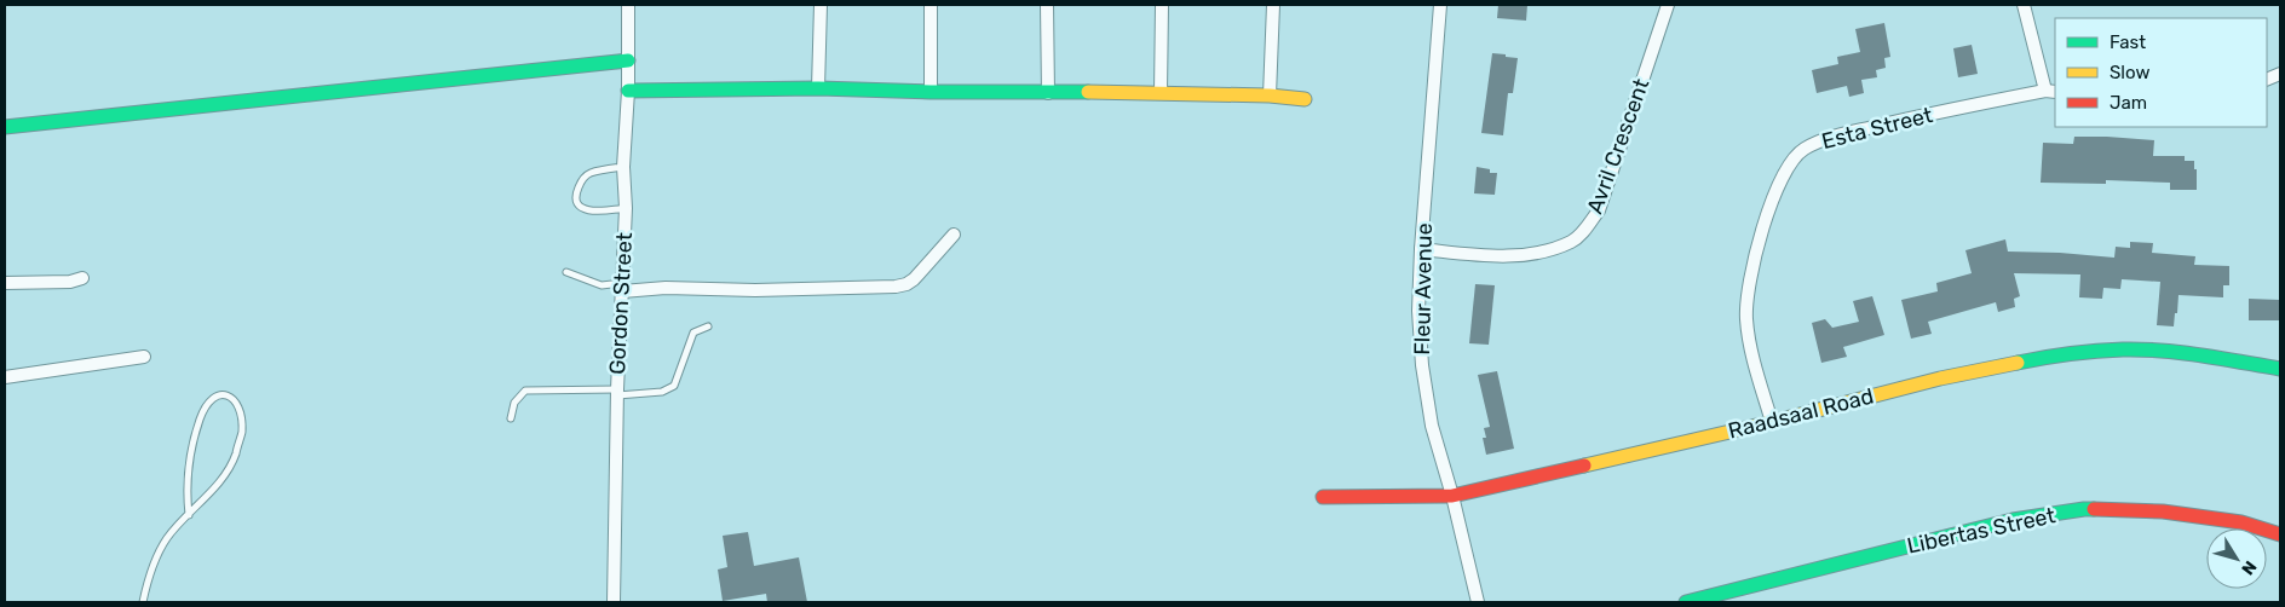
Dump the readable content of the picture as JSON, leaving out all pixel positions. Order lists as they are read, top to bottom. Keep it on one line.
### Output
{"streets":{"street":["Esta Street","Avril Crescent","Fleur Avenue","Gordon Street","Raadsaal Road","Libertas Street"]},"crossings":[["Esta Street","Raadsaal Road"],["Avril Crescent","Fleur Avenue"],["Fleur Avenue","Raadsaal Road"]],"legend":["Fast","Slow","Jam"],"north":"bottom right"}
